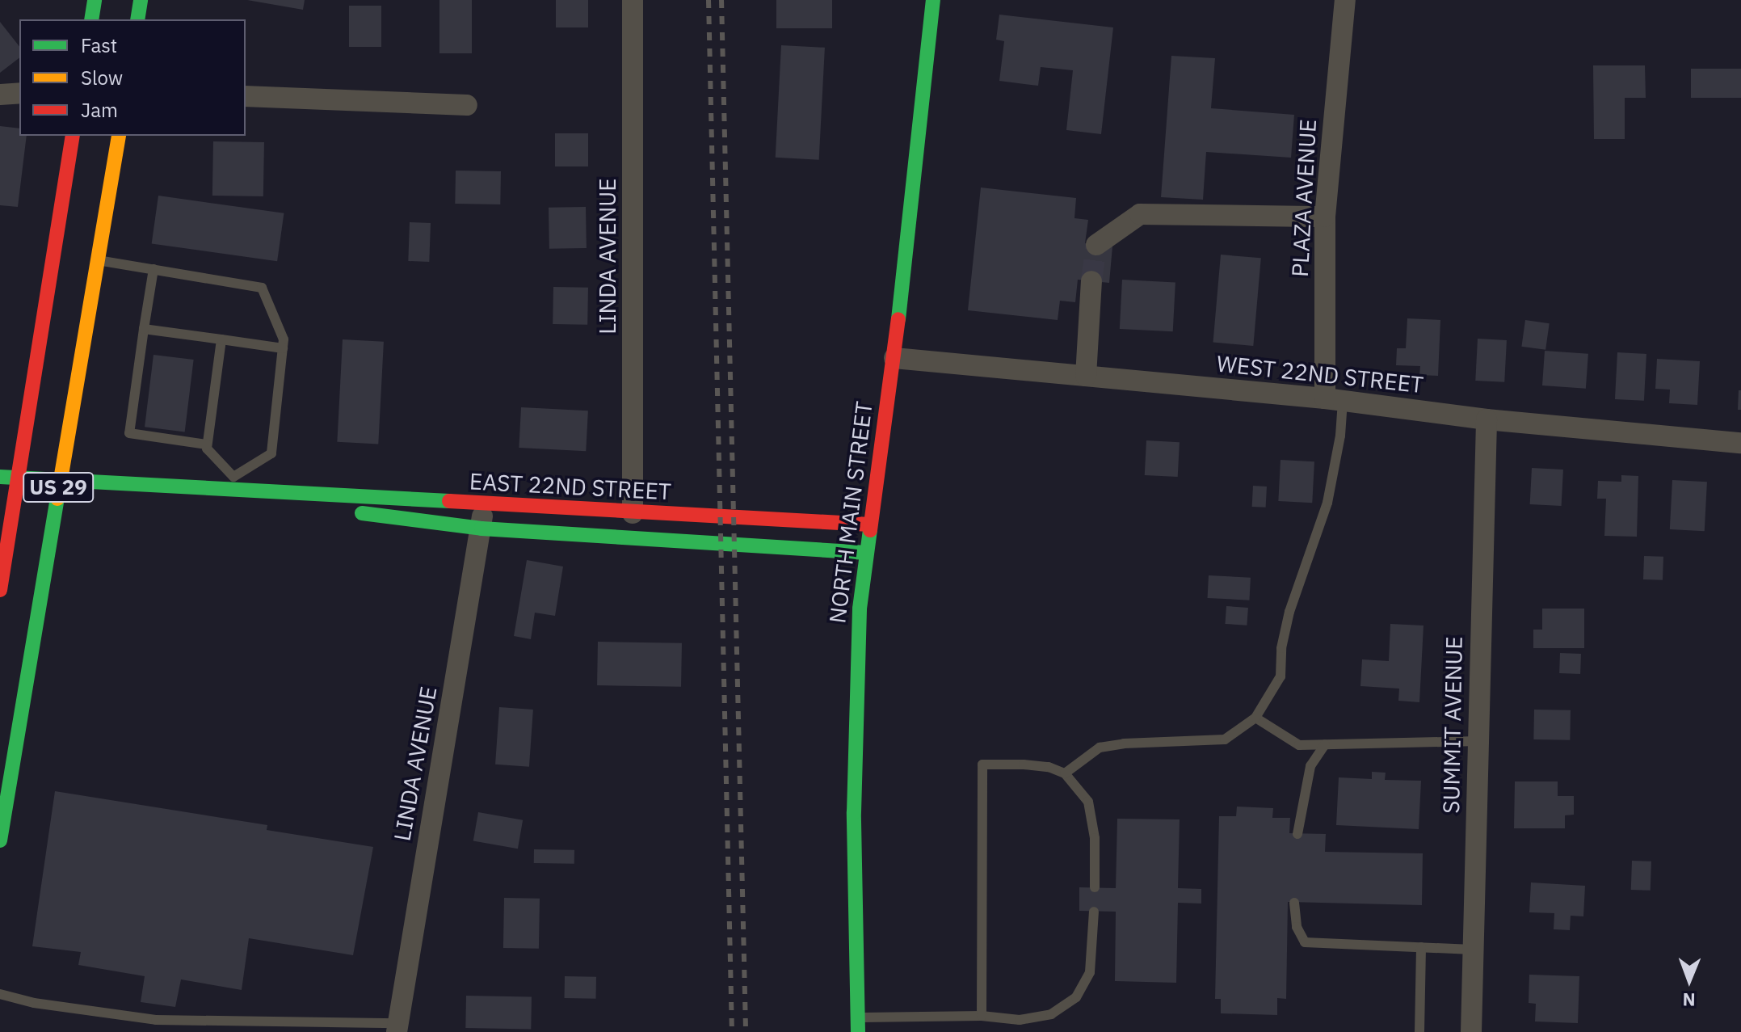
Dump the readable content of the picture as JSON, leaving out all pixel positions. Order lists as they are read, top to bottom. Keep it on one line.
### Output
{"streets":{"main road":["EAST 22ND STREET","US 29","NORTH MAIN STREET"],"street":["PLAZA AVENUE","LINDA AVENUE","WEST 22ND STREET","SUMMIT AVENUE"]},"crossings":[["PLAZA AVENUE","WEST 22ND STREET"],["LINDA AVENUE","EAST 22ND STREET"],["WEST 22ND STREET","NORTH MAIN STREET"],["WEST 22ND STREET","SUMMIT AVENUE"],["EAST 22ND STREET","US 29"],["EAST 22ND STREET","NORTH MAIN STREET"]],"legend":["Fast","Slow","Jam"],"north":"bottom"}
